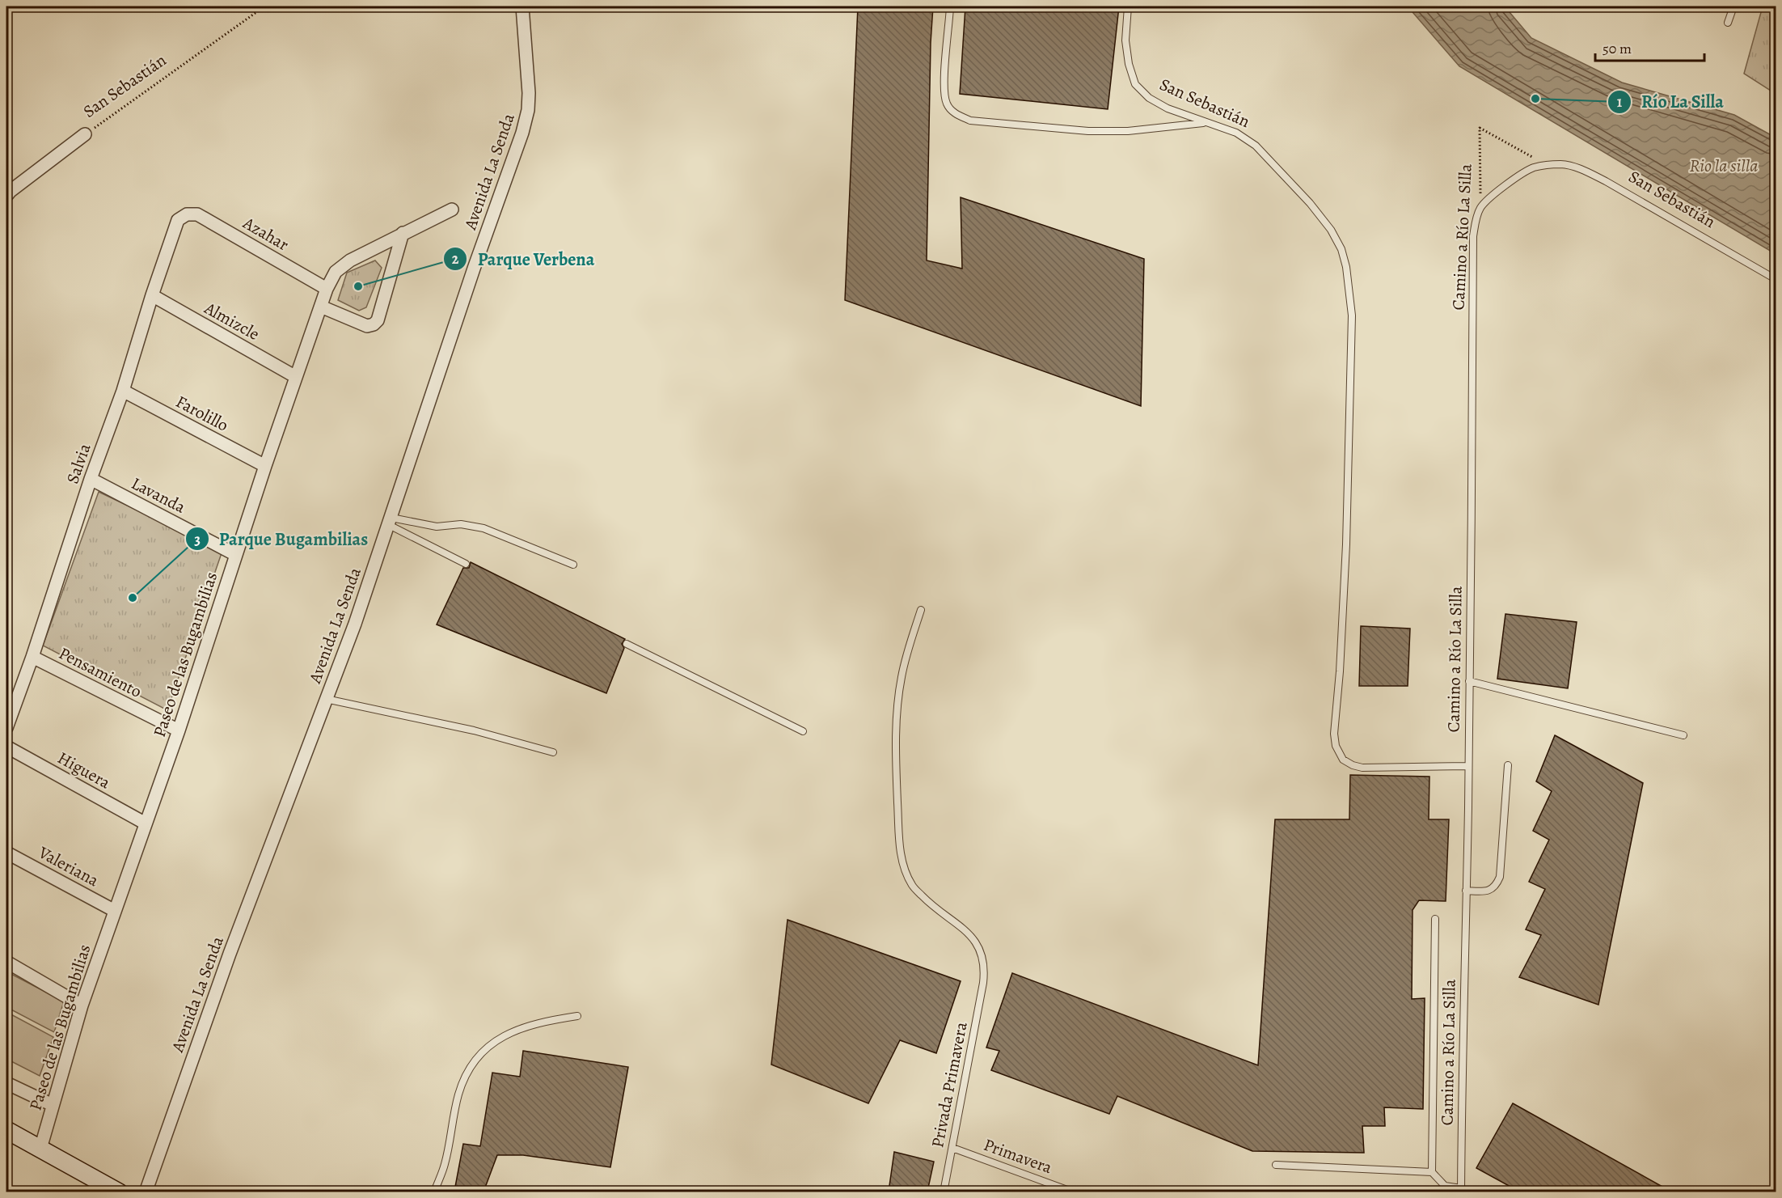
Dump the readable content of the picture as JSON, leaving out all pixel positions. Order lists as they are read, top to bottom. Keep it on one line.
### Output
{"streets":{"street":["San Sebastián","Avenida La Senda","Azahar","Almizcle","Farolillo","Salvia","Lavanda","Paseo de las Bugambilias","Pensamiento","Higuera","Valeriana"],"lane":["Camino a Río La Silla","Privada Primavera","Primavera"]},"crossings":[["San Sebastián","Camino a Río La Silla"],["Azahar","Salvia"],["Azahar","Paseo de las Bugambilias"],["Almizcle","Salvia"],["Almizcle","Paseo de las Bugambilias"],["Farolillo","Salvia"],["Farolillo","Paseo de las Bugambilias"],["Salvia","Lavanda"],["Salvia","Pensamiento"],["Lavanda","Paseo de las Bugambilias"],["Paseo de las Bugambilias","Pensamiento"],["Paseo de las Bugambilias","Higuera"],["Paseo de las Bugambilias","Valeriana"],["Privada Primavera","Primavera"]],"water":["Rio la silla"],"places":["Río La Silla","Parque Verbena","Parque Bugambilias"],"scale_bar":"50 m"}
